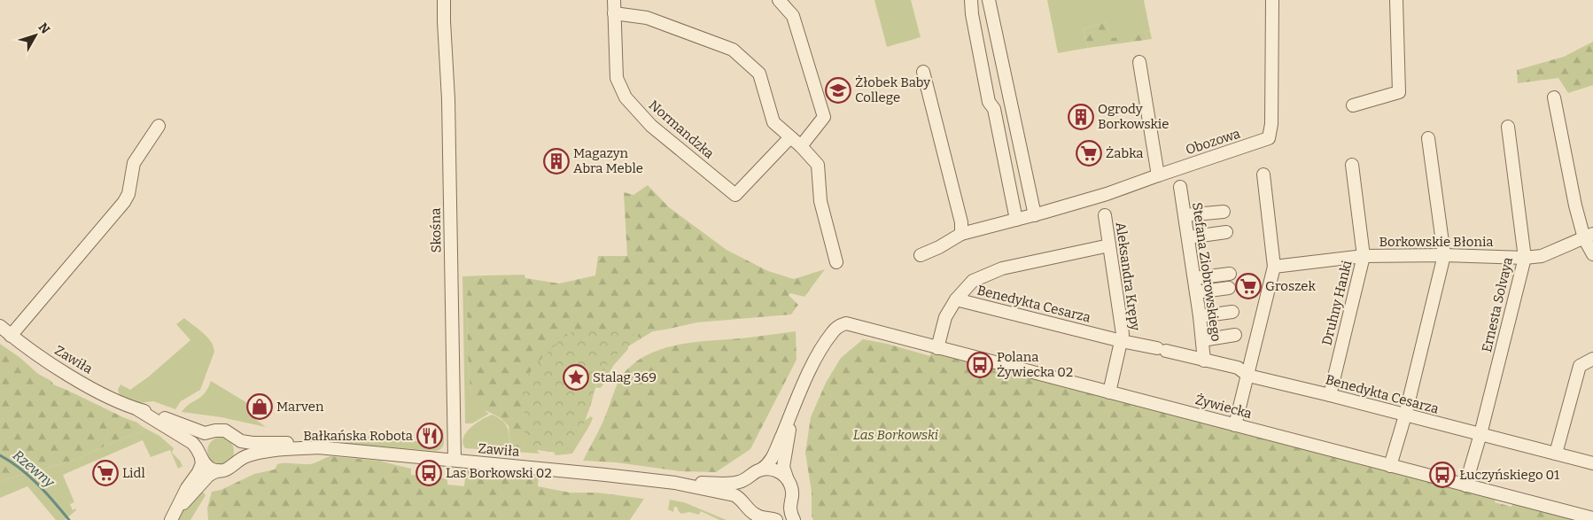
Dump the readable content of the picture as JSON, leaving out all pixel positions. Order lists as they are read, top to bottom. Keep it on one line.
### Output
{"streets":{"street":["Normandzka","Obozowa","Skośna","Borkowskie Błonia","Stefana Ziobrowskiego","Aleksandra Krępy","Druhny Hanki","Benedykta Cesarza","Ernesta Solvaya","Zawiła","Żywiecka"]},"crossings":[["Skośna","Zawiła"],["Borkowskie Błonia","Druhny Hanki"],["Borkowskie Błonia","Ernesta Solvaya"],["Stefana Ziobrowskiego","Benedykta Cesarza"],["Aleksandra Krępy","Benedykta Cesarza"],["Aleksandra Krępy","Żywiecka"],["Druhny Hanki","Benedykta Cesarza"],["Benedykta Cesarza","Ernesta Solvaya"],["Ernesta Solvaya","Żywiecka"]],"water":["Rzewny"],"parks":["Las Borkowski"],"places":{"school or university":["Żłobek Baby College"],"building":["Ogrody Borkowskie","Magazyn Abra Meble"],"supermarket":["Żabka","Groszek","Lidl"],"bus stop":["Polana Żywiecka 02","Las Borkowski 02","Łuczyńskiego 01"],"place":["Stalag 369"],"shop":["Marven"],"restaurant":["Bałkańska Robota"]},"north":"top right"}
